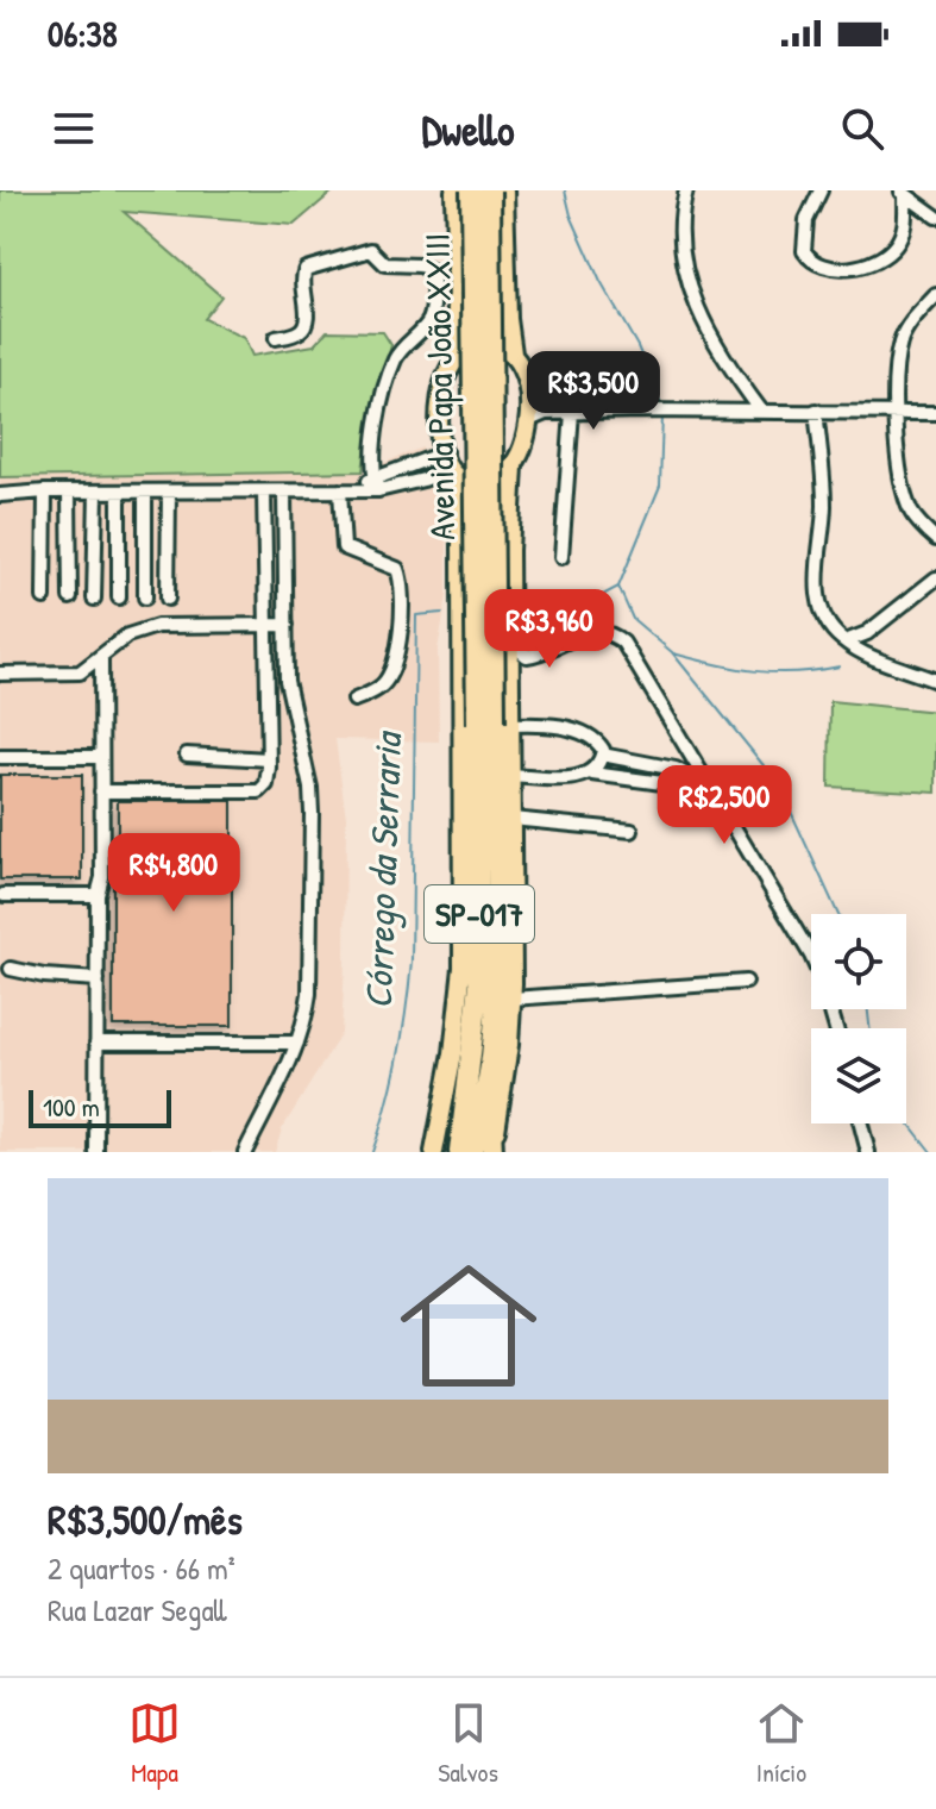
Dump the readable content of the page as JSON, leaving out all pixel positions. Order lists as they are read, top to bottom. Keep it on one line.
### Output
{"streets":{"highway":["Avenida Papa João XXIII","SP-017"]},"water":["Córrego da Serraria"],"scale_bar":"100 m","page":{"status":"06:38","header":"Dwello","price":["R$3,500","R$3,960","R$2,500","R$4,800"],"scale":"100 m","list":[{"name":"R$3,500/mês","note":"2 quartos · 66 m² · Rua Lazar Segall"}],"tabs":["Mapa","Salvos","Início"]}}
